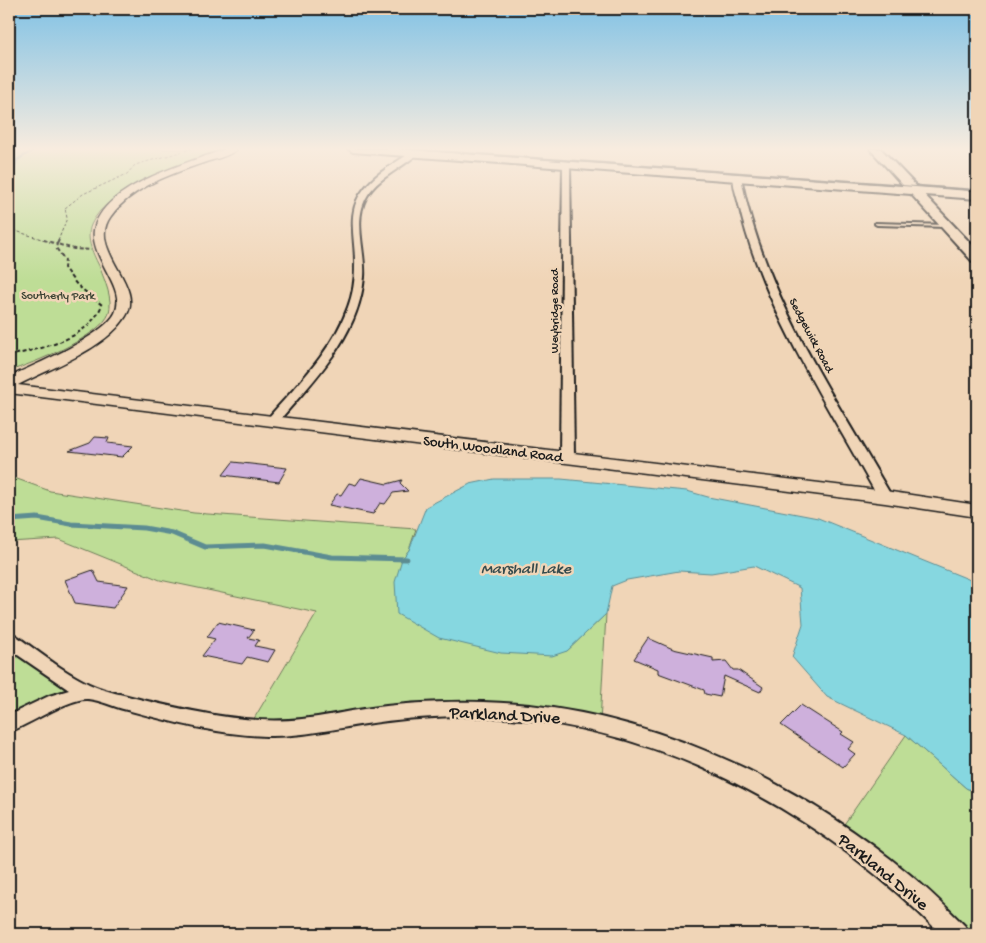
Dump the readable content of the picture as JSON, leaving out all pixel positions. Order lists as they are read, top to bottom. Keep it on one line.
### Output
{"streets":{"street":["Weybridge Road","Sedgewick Road","South Woodland Road","Parkland Drive"]},"crossings":[["Weybridge Road","South Woodland Road"],["Sedgewick Road","South Woodland Road"]],"water":["Marshall Lake"],"parks":["Southerly Park"]}
